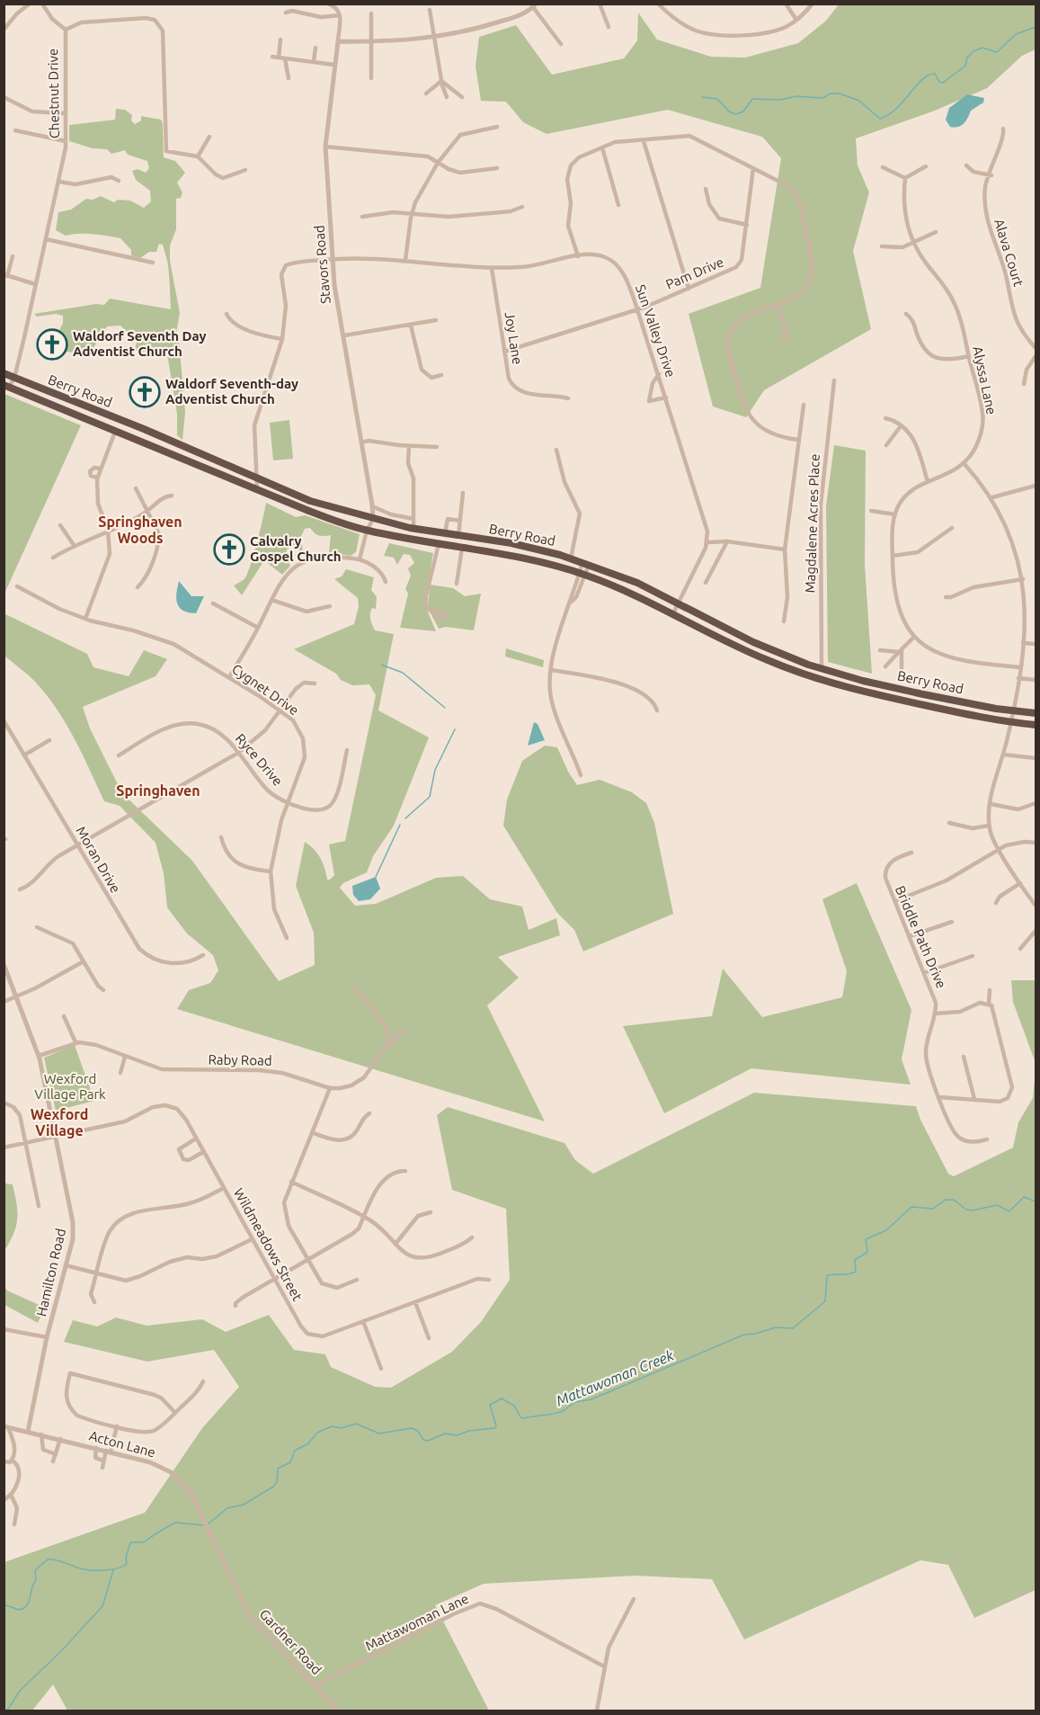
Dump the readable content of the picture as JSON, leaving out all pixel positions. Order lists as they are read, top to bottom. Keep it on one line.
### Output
{"streets":{"highway":["Berry Road"],"street":["Chestnut Drive","Alava Court","Stavors Road","Pam Drive","Sun Valley Drive","Joy Lane","Alyssa Lane","Magdalene Acres Place","Cygnet Drive","Ryce Drive","Moran Drive","Briddle Path Drive","Raby Road","Wildmeadows Street","Hamilton Road","Acton Lane","Mattawoman Lane","Gardner Road"]},"crossings":[["Chestnut Drive","Berry Road"],["Stavors Road","Sun Valley Drive"],["Stavors Road","Berry Road"],["Pam Drive","Sun Valley Drive"],["Pam Drive","Joy Lane"],["Sun Valley Drive","Joy Lane"],["Berry Road","Magdalene Acres Place"],["Cygnet Drive","Ryce Drive"],["Wildmeadows Street","Hamilton Road"],["Hamilton Road","Acton Lane"],["Acton Lane","Gardner Road"],["Mattawoman Lane","Gardner Road"]],"districts":["Springhaven Woods","Springhaven","Wexford Village"],"water":["Mattawoman Creek"],"parks":["Wexford Village Park"],"places":{"church":["Waldorf Seventh Day Adventist Church","Waldorf Seventh-day Adventist Church","Calvalry Gospel Church"]}}
